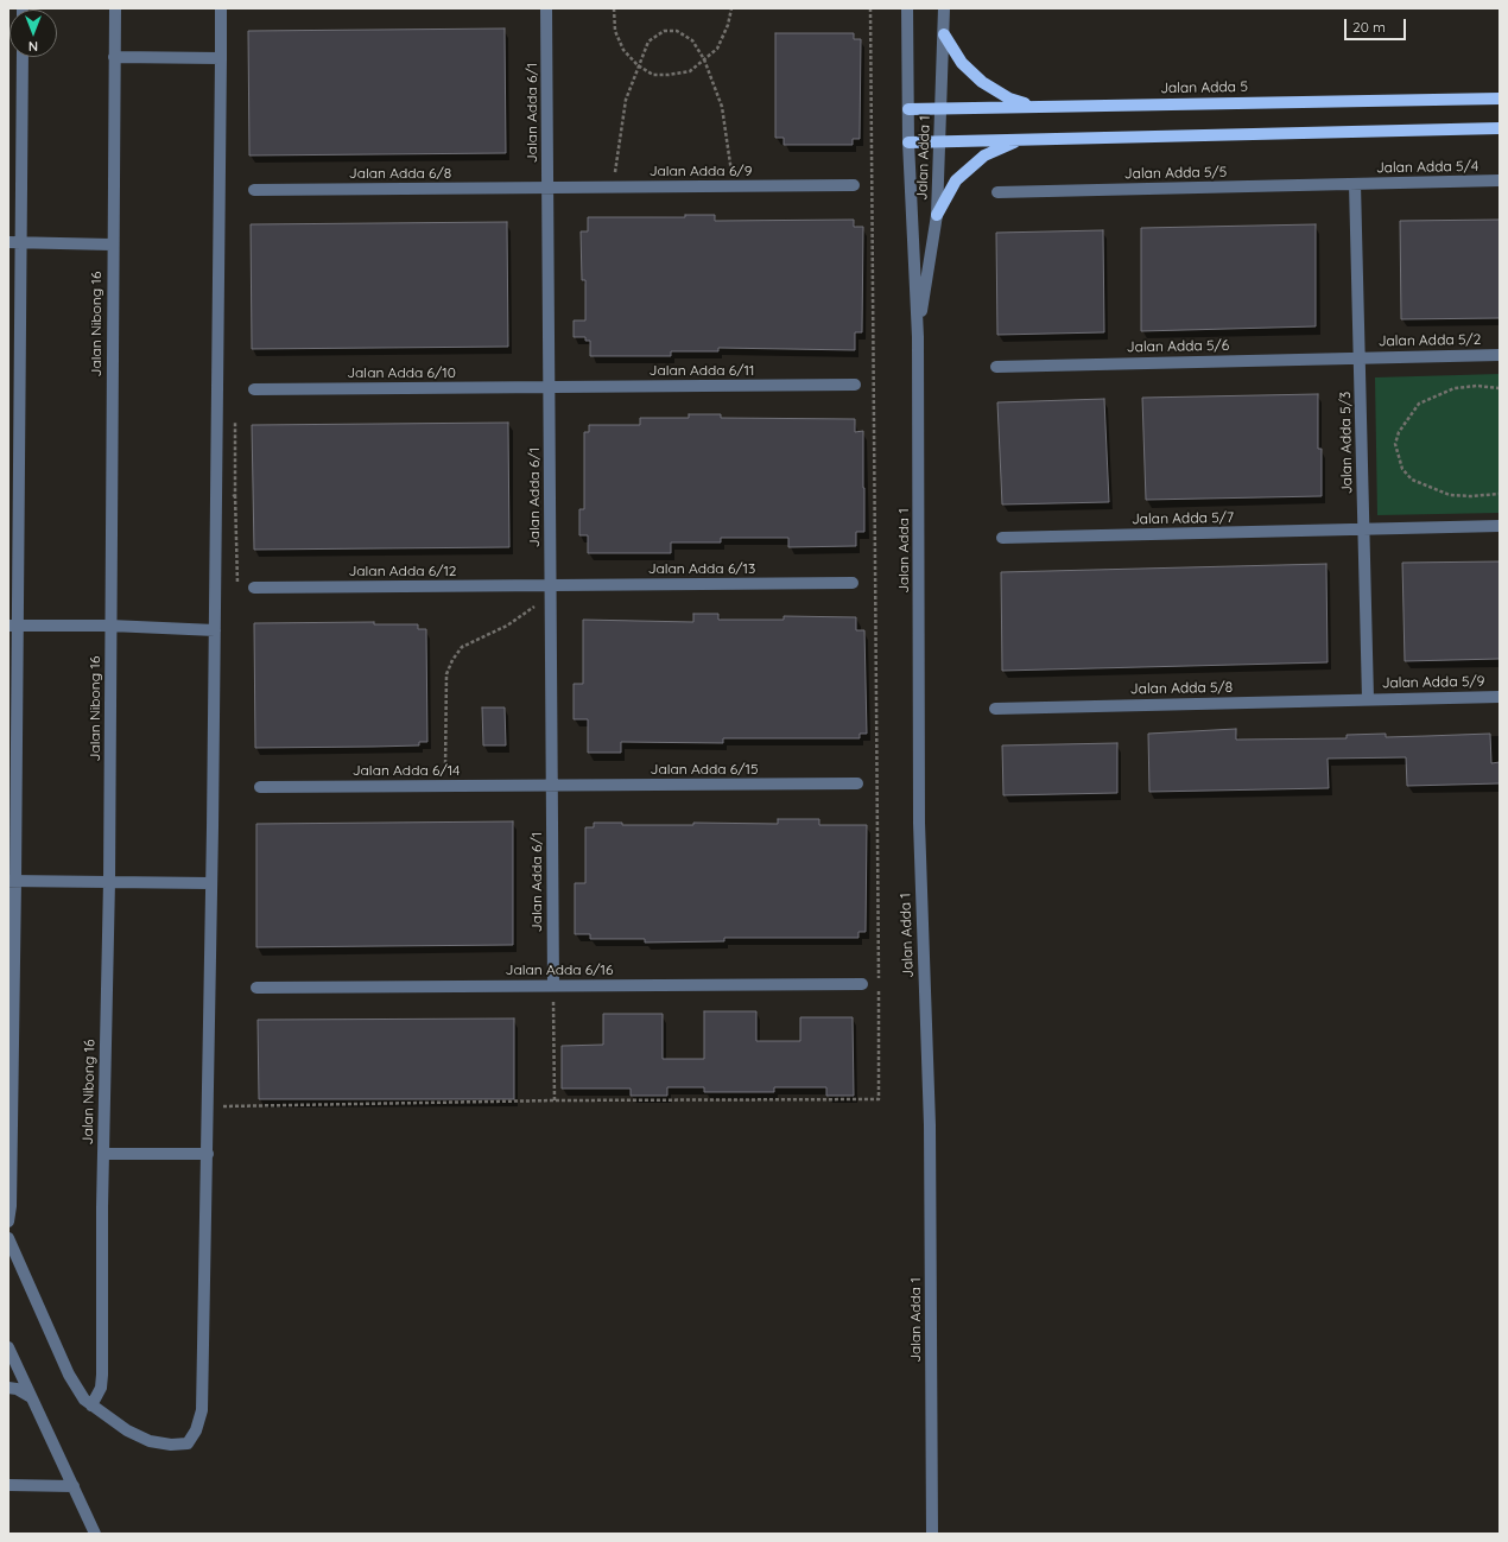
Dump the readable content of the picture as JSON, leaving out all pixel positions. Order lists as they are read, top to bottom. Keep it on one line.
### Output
{"streets":{"main road":["Jalan Adda 5"],"street":["Jalan Adda 6/1","Jalan Adda 1","Jalan Adda 5/4","Jalan Adda 6/9","Jalan Adda 6/8","Jalan Adda 5/5","Jalan Nibong 16","Jalan Adda 5/2","Jalan Adda 5/6","Jalan Adda 6/11","Jalan Adda 6/10","Jalan Adda 5/3","Jalan Adda 5/7","Jalan Adda 6/13","Jalan Adda 6/12","Jalan Adda 5/9","Jalan Adda 5/8","Jalan Adda 6/15","Jalan Adda 6/14","Jalan Adda 6/16"]},"crossings":[["Jalan Adda 5","Jalan Adda 1"],["Jalan Adda 6/1","Jalan Adda 6/9"],["Jalan Adda 6/1","Jalan Adda 6/8"],["Jalan Adda 6/1","Jalan Adda 6/11"],["Jalan Adda 6/1","Jalan Adda 6/10"],["Jalan Adda 6/1","Jalan Adda 6/13"],["Jalan Adda 6/1","Jalan Adda 6/12"],["Jalan Adda 6/1","Jalan Adda 6/15"],["Jalan Adda 6/1","Jalan Adda 6/14"],["Jalan Adda 6/1","Jalan Adda 6/16"],["Jalan Adda 5/4","Jalan Adda 5/5"],["Jalan Adda 5/4","Jalan Adda 5/3"],["Jalan Adda 6/9","Jalan Adda 6/8"],["Jalan Adda 5/5","Jalan Adda 5/3"],["Jalan Adda 5/2","Jalan Adda 5/6"],["Jalan Adda 5/2","Jalan Adda 5/3"],["Jalan Adda 5/6","Jalan Adda 5/3"],["Jalan Adda 6/11","Jalan Adda 6/10"],["Jalan Adda 5/3","Jalan Adda 5/7"],["Jalan Adda 5/3","Jalan Adda 5/9"],["Jalan Adda 5/3","Jalan Adda 5/8"],["Jalan Adda 6/13","Jalan Adda 6/12"],["Jalan Adda 5/9","Jalan Adda 5/8"],["Jalan Adda 6/15","Jalan Adda 6/14"]],"scale_bar":"20 m","north":"bottom"}
